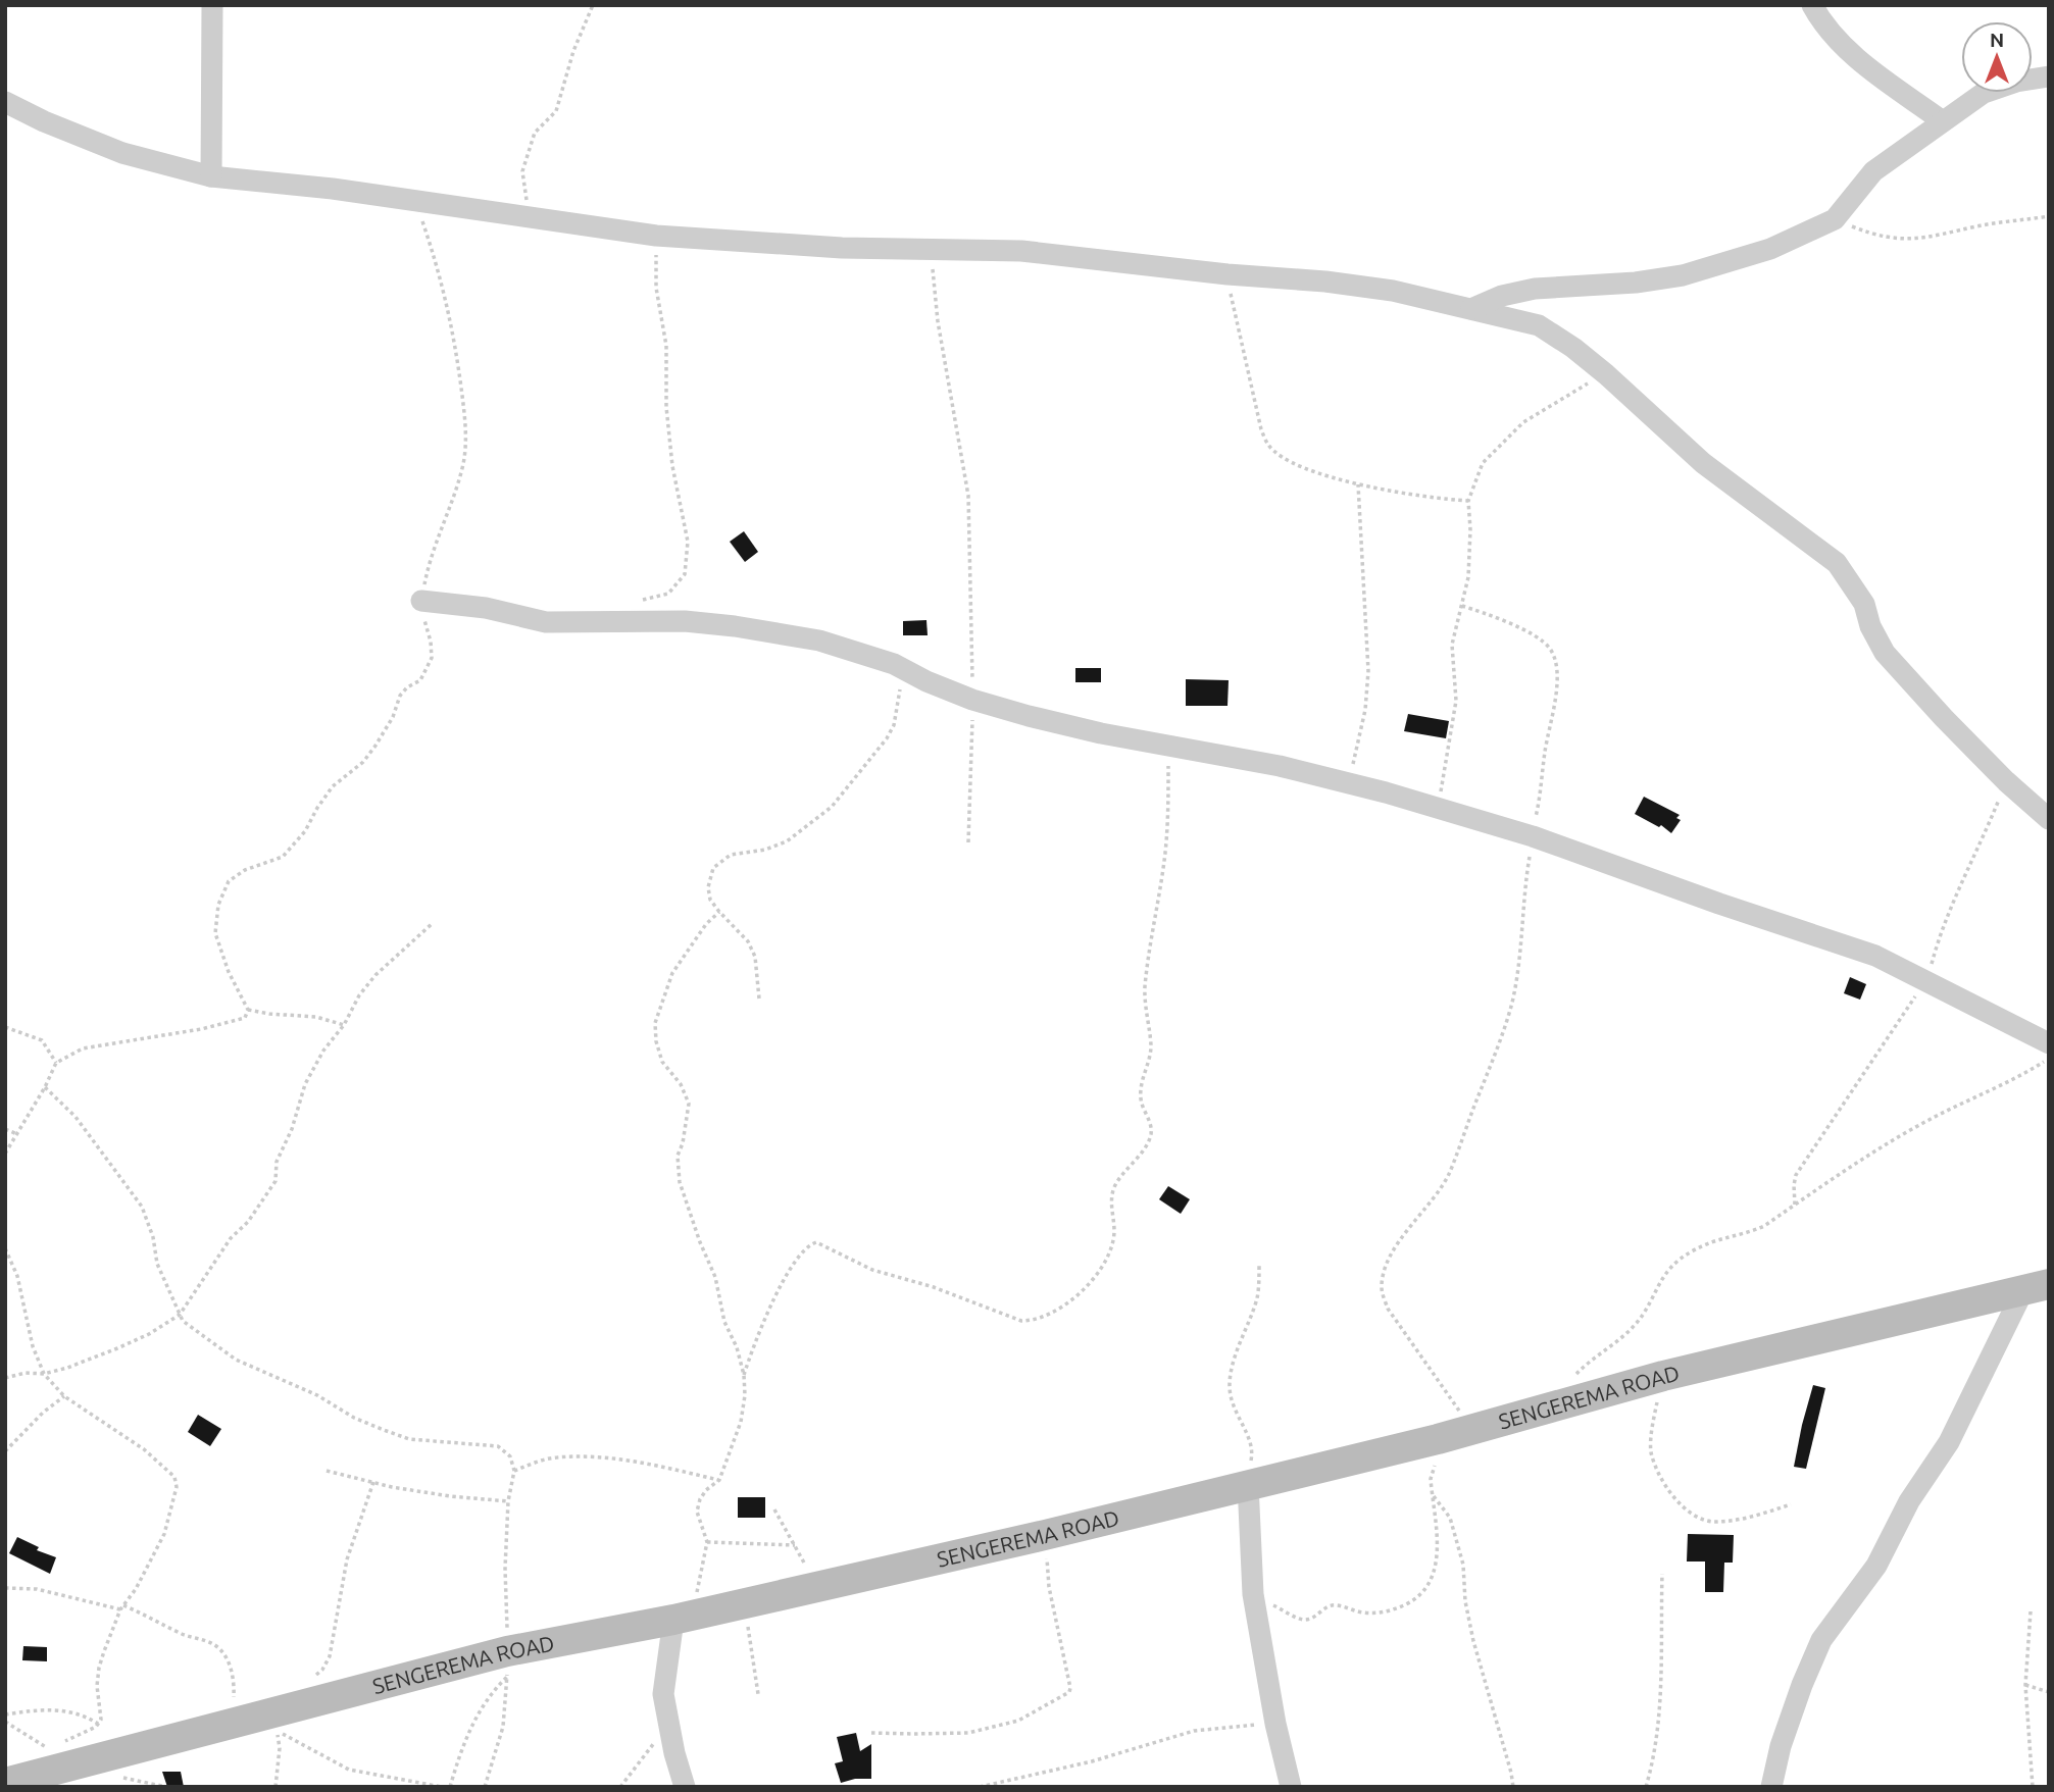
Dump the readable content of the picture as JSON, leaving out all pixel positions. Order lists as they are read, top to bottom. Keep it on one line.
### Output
{"streets":{"main road":["SENGEREMA ROAD"]},"north":"top"}
